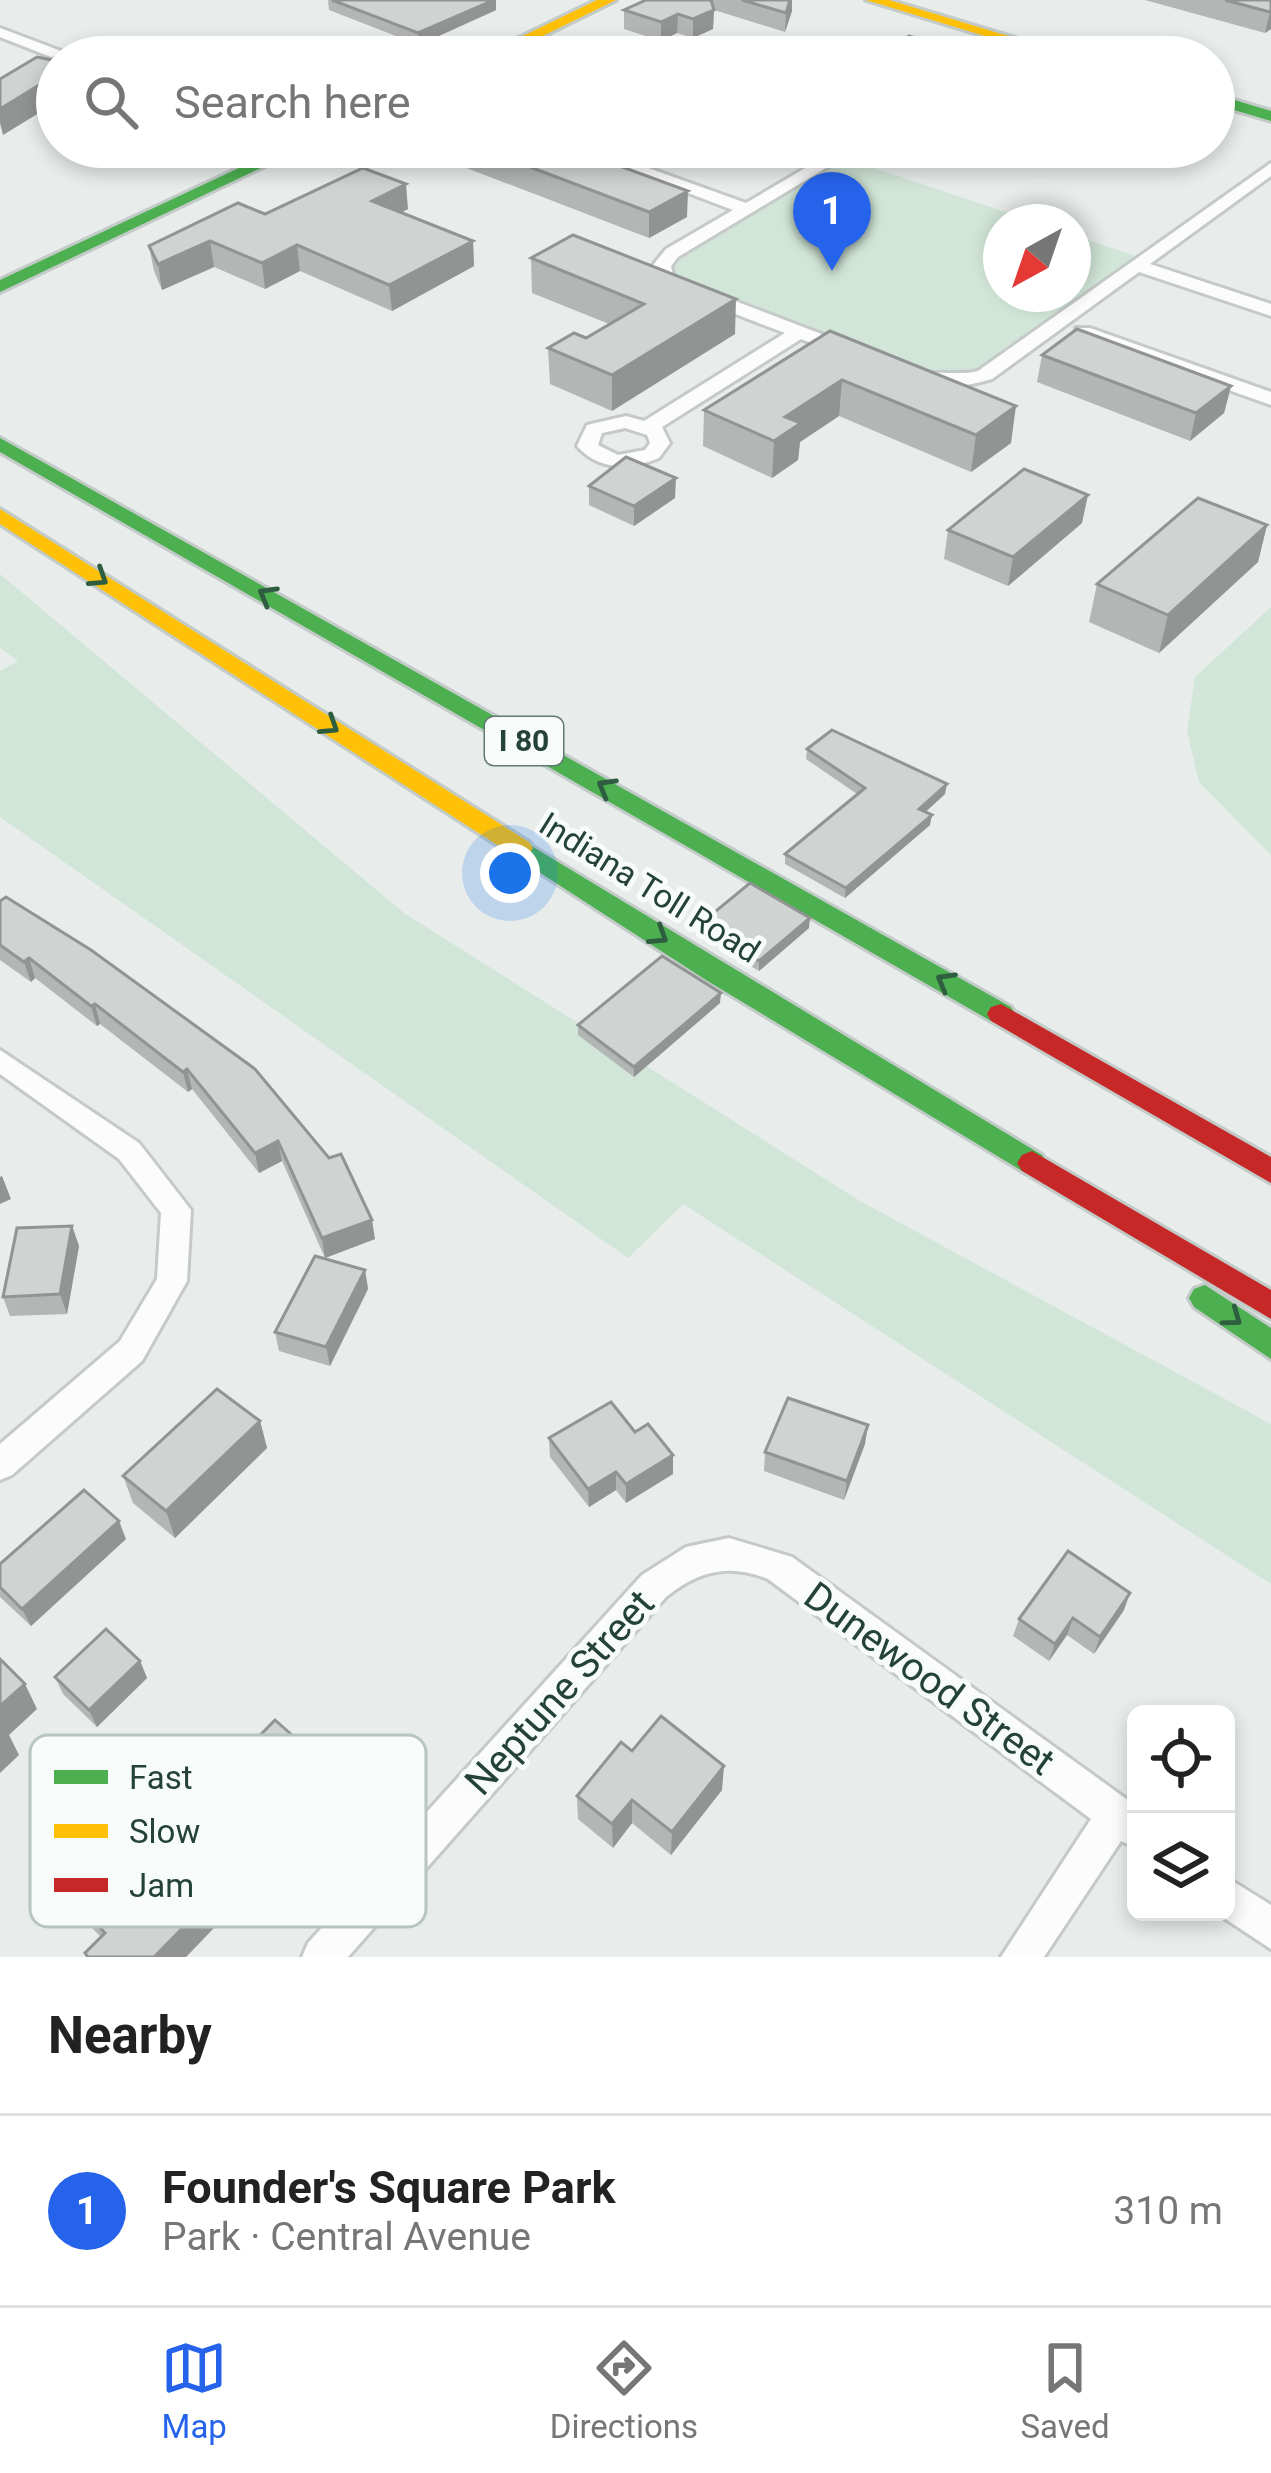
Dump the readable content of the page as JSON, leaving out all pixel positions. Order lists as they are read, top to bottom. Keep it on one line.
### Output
{"streets":{"main road":["I 80","Indiana Toll Road"],"street":["Dunewood Street","Neptune Street"]},"crossings":[["Dunewood Street","Neptune Street"]],"legend":["Fast","Slow","Jam"],"north":"bottom left","page":{"search":"Search here","pins":"1","heading":"Nearby","list":[{"mark":"1","name":"Founder's Square Park","note":"Park · Central Avenue","value":"310 m"}],"nav":["Map","Directions","Saved"]}}
